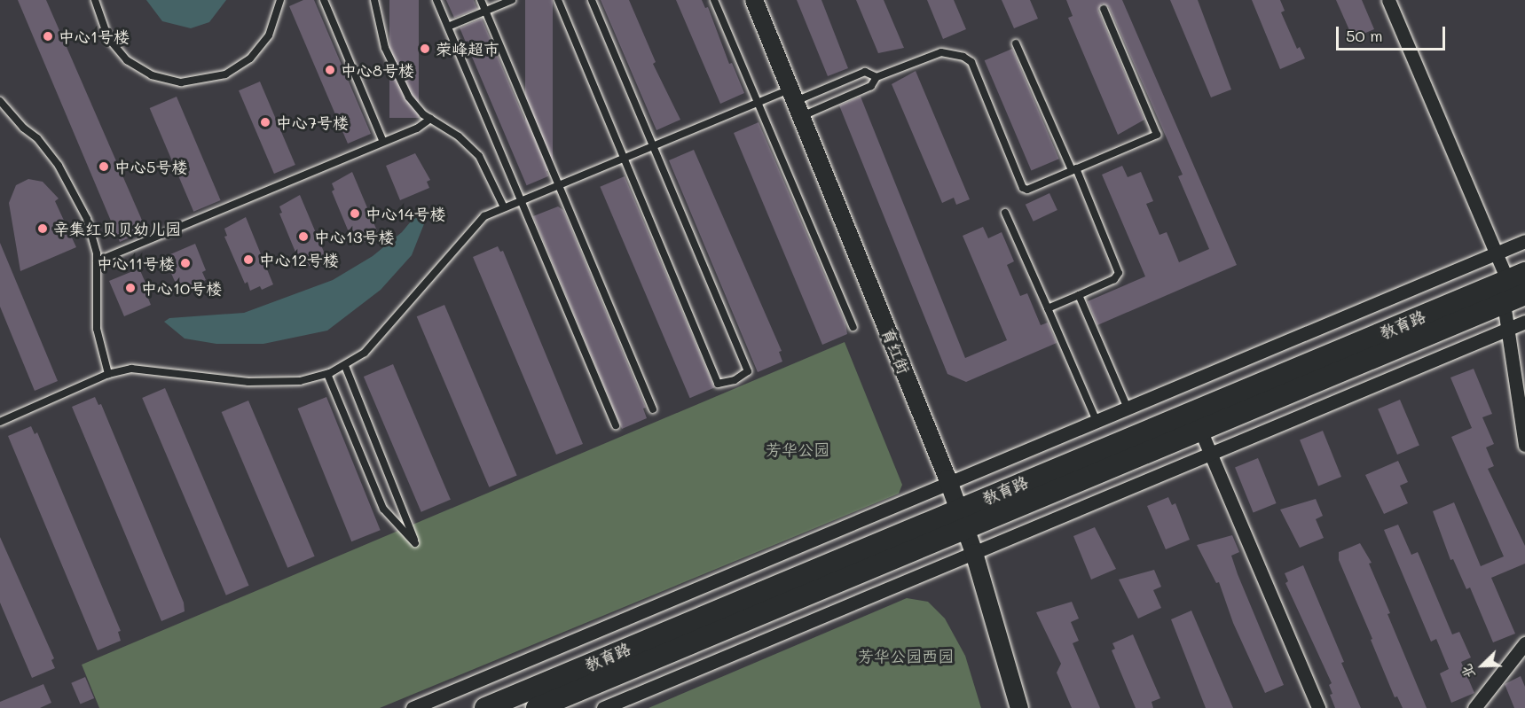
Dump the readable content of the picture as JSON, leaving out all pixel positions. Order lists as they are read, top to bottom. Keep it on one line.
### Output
{"streets":{"main road":["教育路"],"street":["育红街"]},"crossings":[["教育路","育红街"]],"parks":["芳华公园","芳华公园西园"],"places":["中心1号楼","荣峰超市","中心8号楼","中心7号楼","中心5号楼","中心14号楼","辛集红贝贝幼儿园","中心13号楼","中心12号楼","中心11号楼","中心10号楼"],"scale_bar":"50 m","north":"bottom left"}
